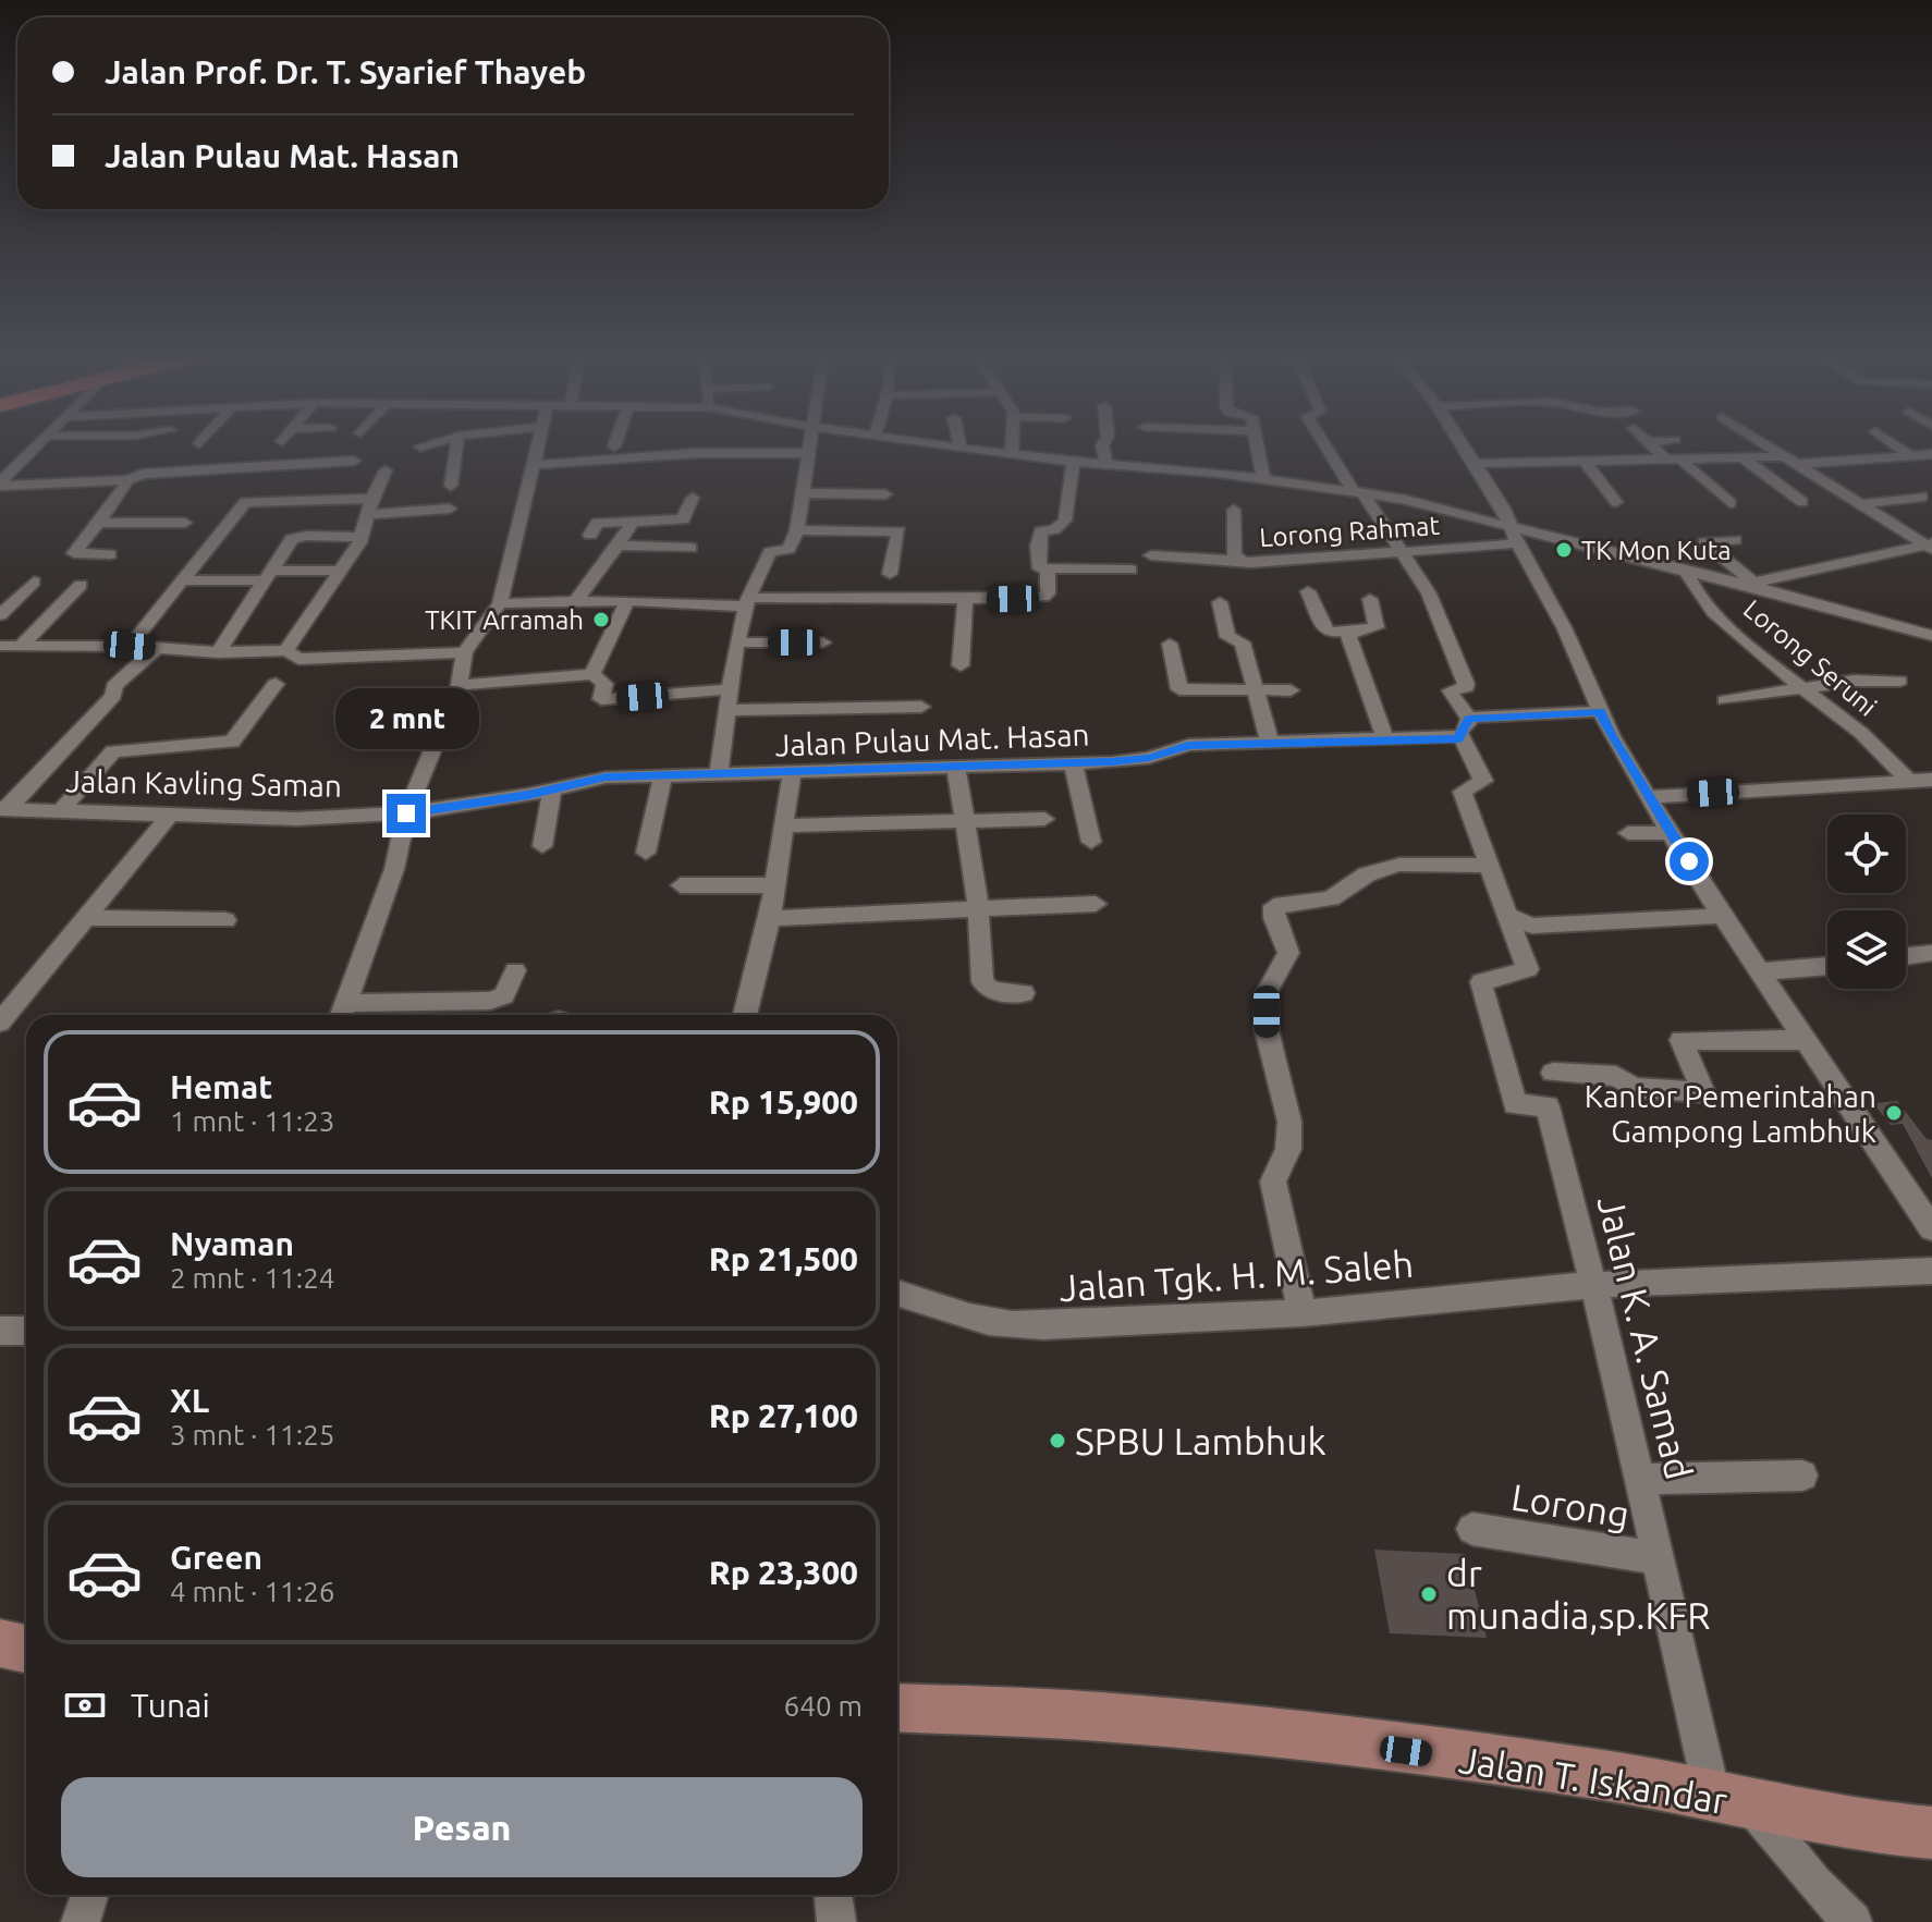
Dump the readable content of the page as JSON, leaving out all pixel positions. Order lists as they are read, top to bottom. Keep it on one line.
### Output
{"streets":{"street":["Lorong Rahmat","Lorong Seruni","Jalan Pulau Mat. Hasan","Jalan Kavling Saman","Jalan Tgk. H. M. Saleh","Jalan K. A. Samad","Lorong","Jalan T. Iskandar"]},"crossings":[["Jalan Pulau Mat. Hasan","Jalan Kavling Saman"],["Jalan Tgk. H. M. Saleh","Jalan K. A. Samad"],["Jalan K. A. Samad","Lorong"],["Jalan K. A. Samad","Jalan T. Iskandar"]],"places":["TK Mon Kuta","TKIT Arramah","Kantor Pemerintahan Gampong Lambhuk","SPBU Lambhuk","dr munadia,sp.KFR"],"page":{"banner":["Jalan Prof. Dr. T. Syarief Thayeb","Jalan Pulau Mat. Hasan"],"bubble":"2 mnt","list":[{"name":"Hemat","note":"1 mnt · 11:23","value":"Rp 15,900"},{"name":"Nyaman","note":"2 mnt · 11:24","value":"Rp 21,500"},{"name":"XL","note":"3 mnt · 11:25","value":"Rp 27,100"},{"name":"Green","note":"4 mnt · 11:26","value":"Rp 23,300"}],"pay":["Tunai","640 m"],"buttons":"Pesan"}}
